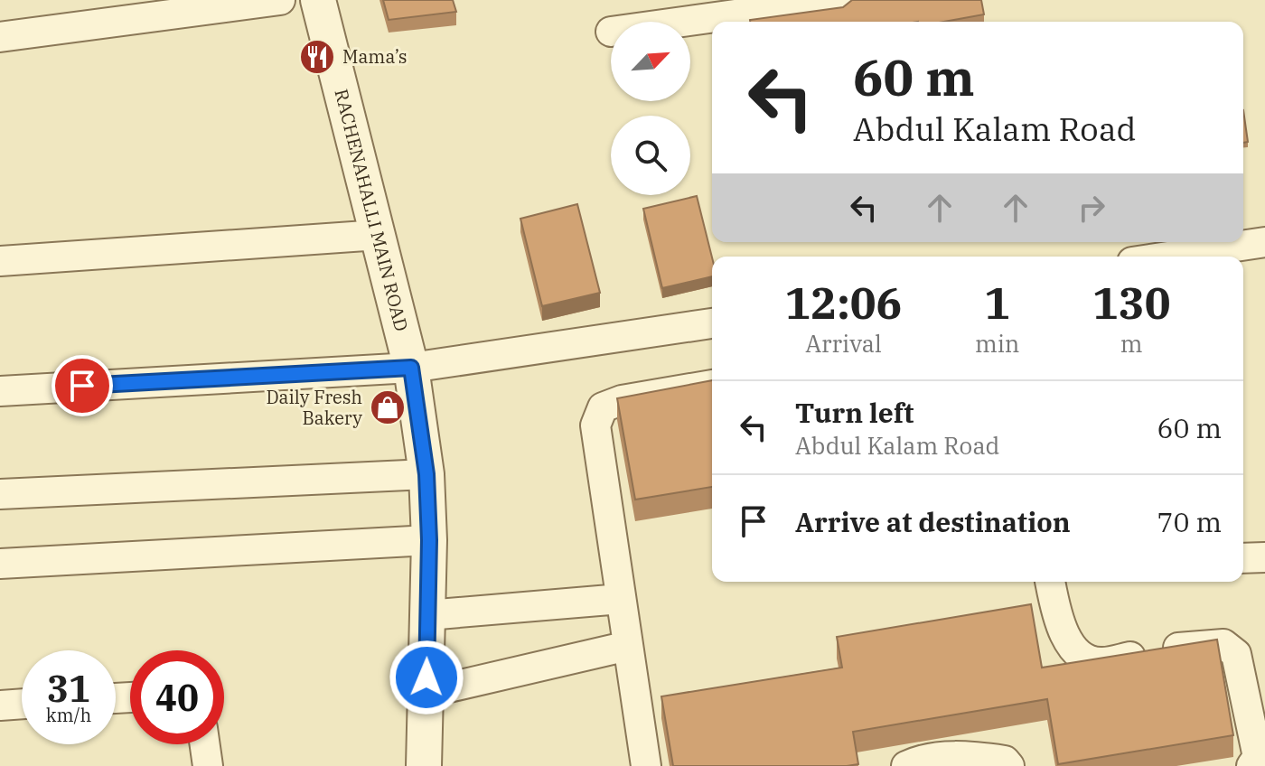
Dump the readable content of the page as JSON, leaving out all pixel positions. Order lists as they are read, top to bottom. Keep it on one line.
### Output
{"streets":{"street":["RACHENAHALLI MAIN ROAD"]},"places":{"restaurant":["Mama’s"],"shop":["Daily Fresh Bakery"]},"north":"top right","page":{"turn":["60 m","Abdul Kalam Road"],"eta":["12:06","Arrival","1","min","130","m"],"list":[{"name":"Turn left","note":"Abdul Kalam Road","value":"60 m"},{"name":"Arrive at destination","value":"70 m"}],"speed":"31 km/h","limit":"40"}}
